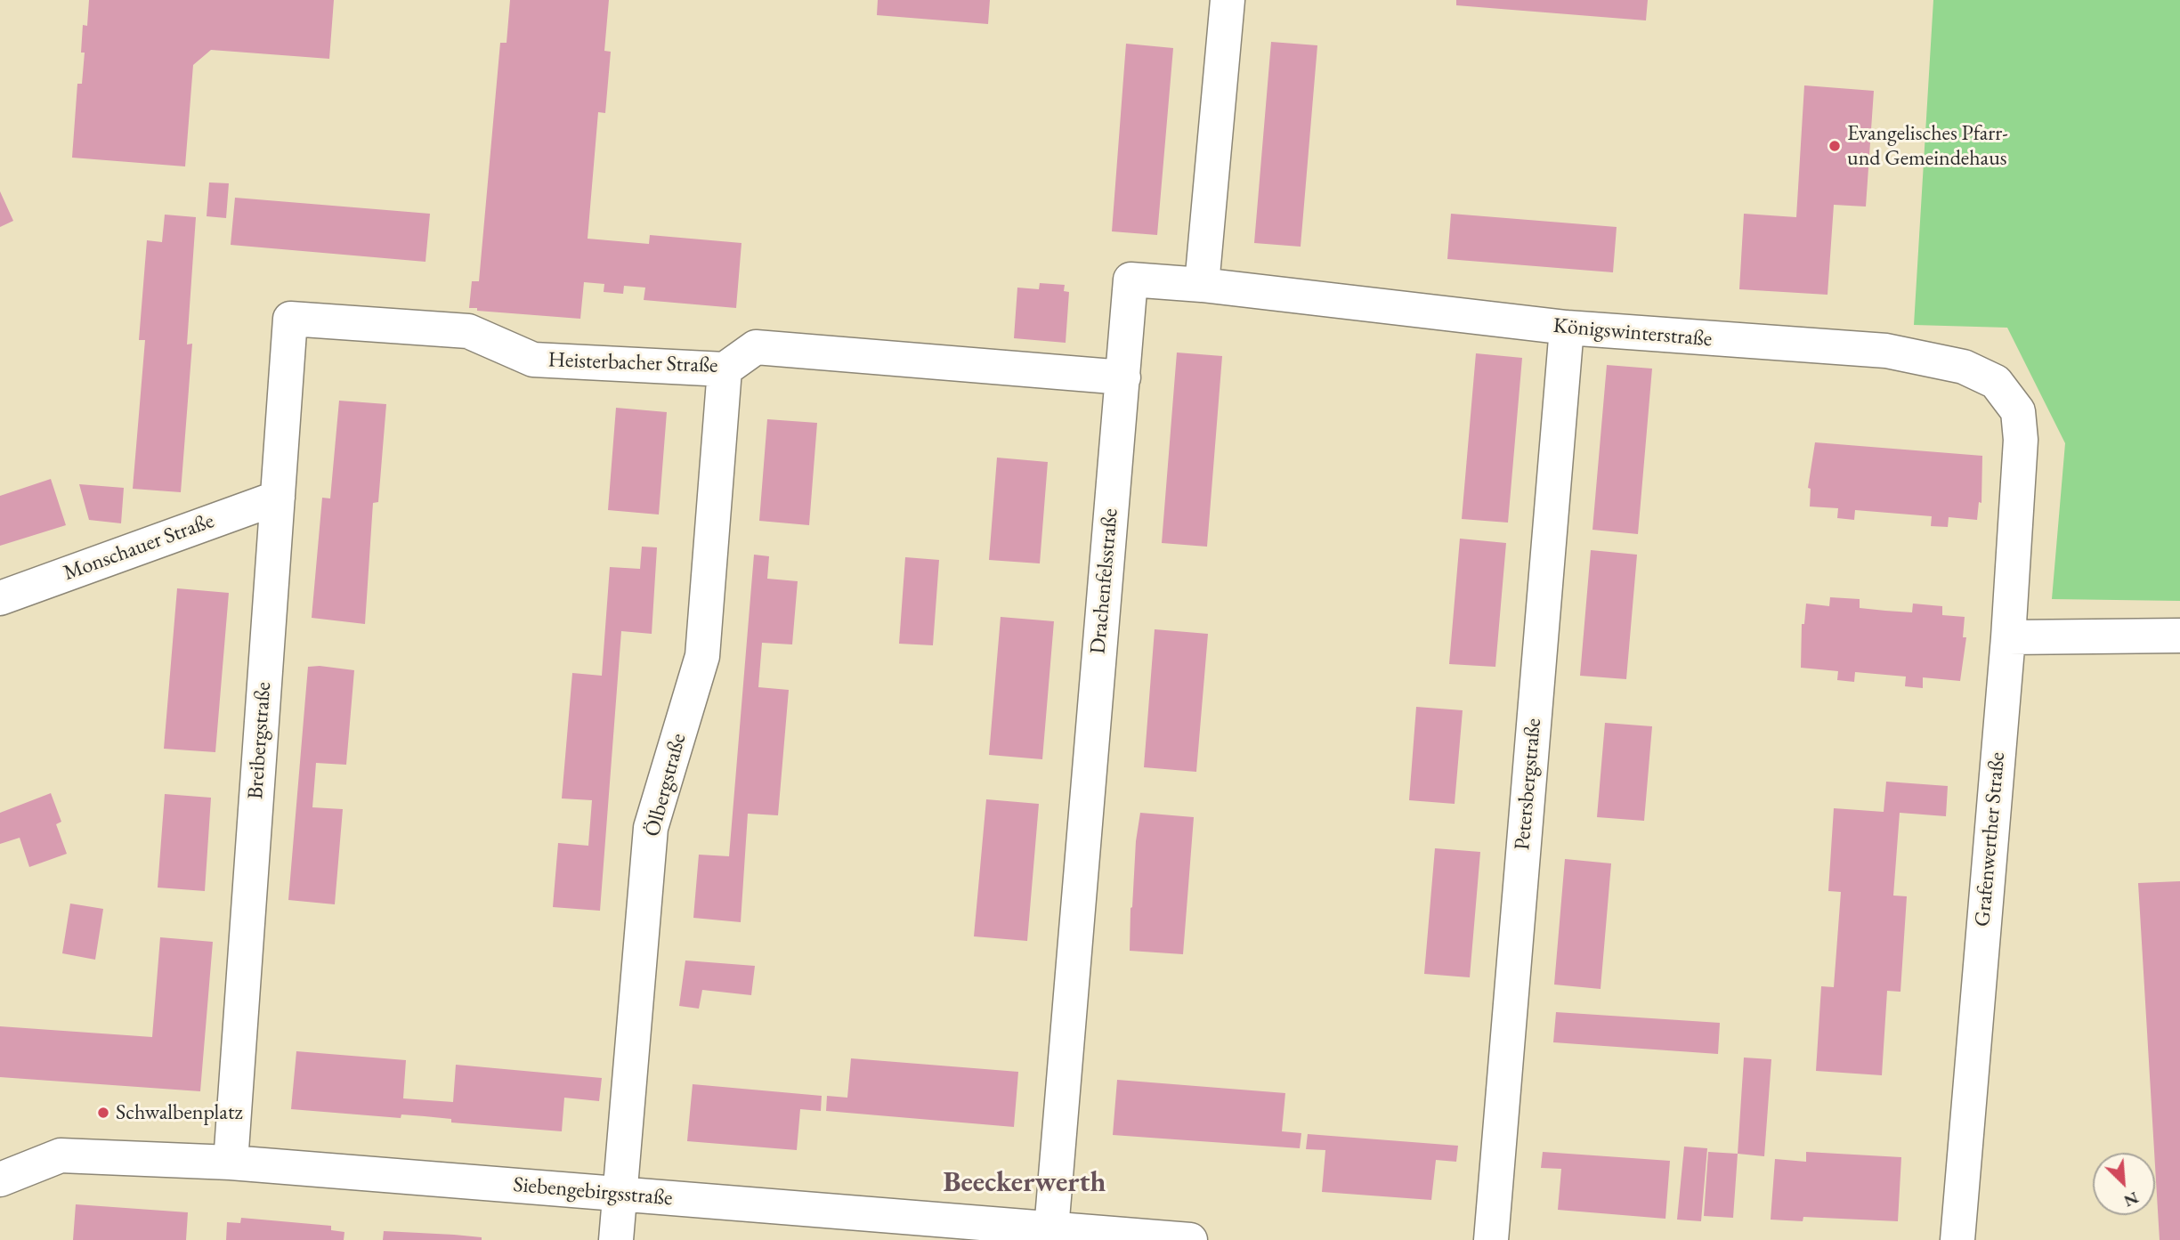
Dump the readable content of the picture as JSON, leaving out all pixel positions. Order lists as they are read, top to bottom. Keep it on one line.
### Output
{"streets":{"street":["Königswinterstraße","Heisterbacher Straße","Monschauer Straße","Drachenfelsstraße","Breibergstraße","Petersbergstraße","Ölbergstraße","Grafenwerther Straße","Siebengebirgsstraße"]},"crossings":[["Königswinterstraße","Drachenfelsstraße"],["Königswinterstraße","Petersbergstraße"],["Königswinterstraße","Grafenwerther Straße"],["Heisterbacher Straße","Drachenfelsstraße"],["Heisterbacher Straße","Breibergstraße"],["Heisterbacher Straße","Ölbergstraße"],["Monschauer Straße","Breibergstraße"],["Drachenfelsstraße","Siebengebirgsstraße"],["Breibergstraße","Siebengebirgsstraße"],["Ölbergstraße","Siebengebirgsstraße"]],"districts":["Beeckerwerth"],"places":["Evangelisches Pfarr- und Gemeindehaus","Schwalbenplatz"],"north":"bottom right"}
